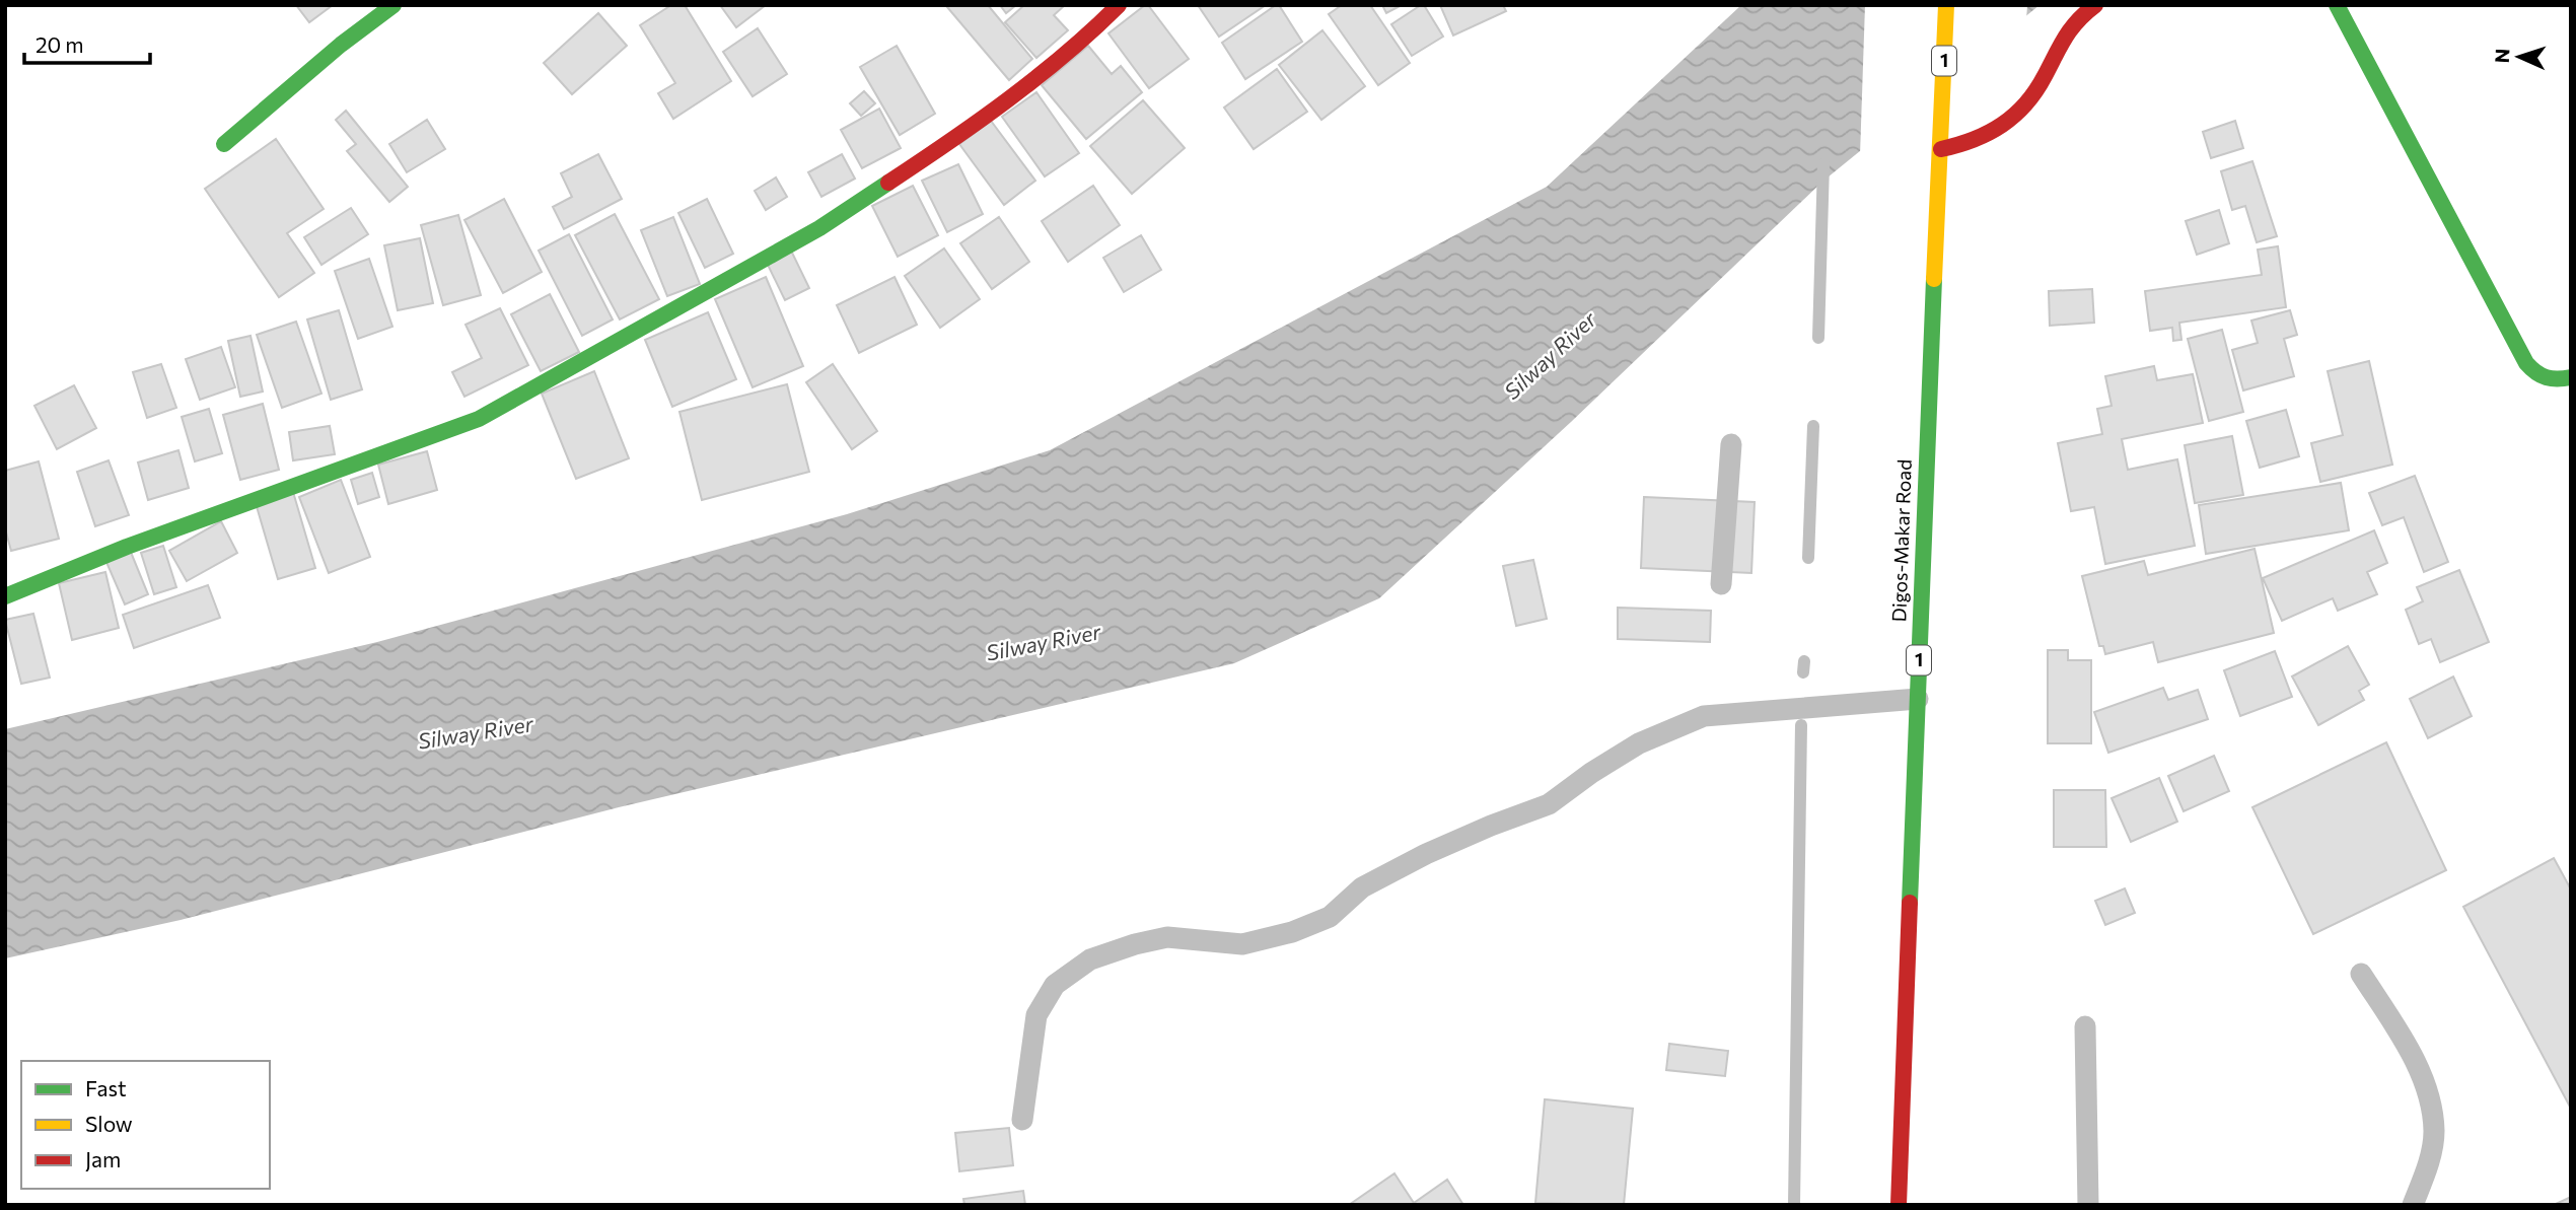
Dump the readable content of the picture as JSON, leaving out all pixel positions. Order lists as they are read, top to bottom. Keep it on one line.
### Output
{"streets":{"street":["1","Digos-Makar Road"]},"water":["Silway River"],"legend":["Fast","Slow","Jam"],"scale_bar":"20 m","north":"left"}
